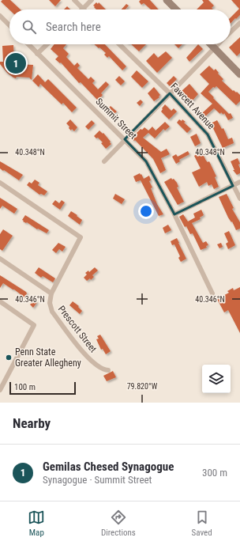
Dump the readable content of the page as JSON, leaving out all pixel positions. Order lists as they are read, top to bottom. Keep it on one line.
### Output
{"streets":{"street":["Fawcett Avenue","Summit Street","Prescott Street"]},"places":["Penn State Greater Allegheny"],"scale_bar":"100 m","page":{"search":"Search here","pins":"1","scale":"100 m","heading":"Nearby","list":[{"mark":"1","name":"Gemilas Chesed Synagogue","note":"Synagogue · Summit Street","value":"300 m"}],"nav":["Map","Directions","Saved"]},"coordinates":["40.348°N","40.346°N","79.820°W"]}
